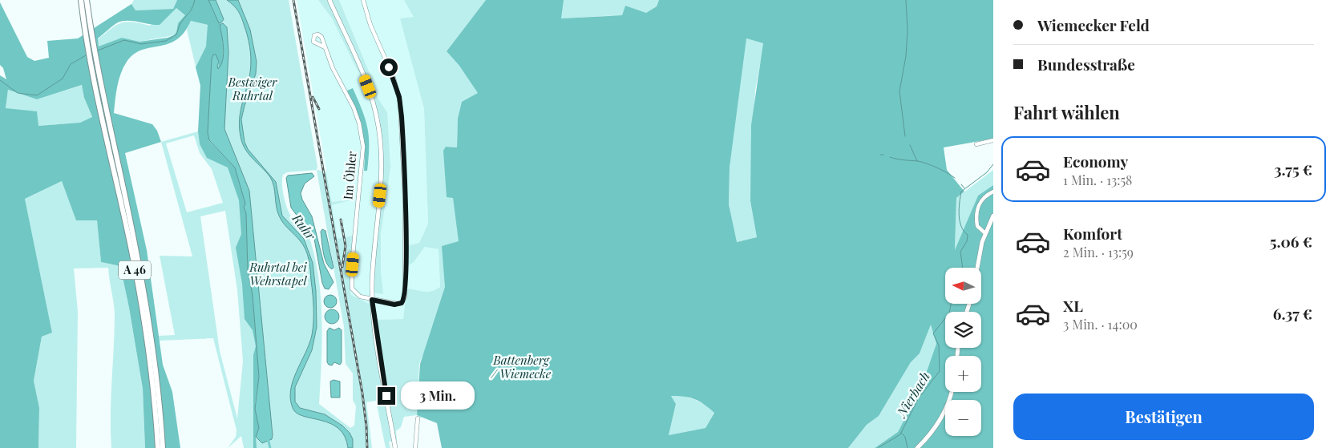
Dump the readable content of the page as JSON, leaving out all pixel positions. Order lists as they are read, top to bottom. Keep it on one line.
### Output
{"streets":{"highway":["A 46"],"street":["Im Öhler"]},"water":["Ruhr","Nierbach"],"parks":["Bestwiger Ruhrtal","Ruhrtal bei Wehrstapel","Battenberg / Wiemecke"],"north":"left","page":{"banner":["Wiemecker Feld","Bundesstraße"],"heading":"Fahrt wählen","list":[{"name":"Economy","note":"1 Min. · 13:58","value":"3.75 €"},{"name":"Komfort","note":"2 Min. · 13:59","value":"5.06 €"},{"name":"XL","note":"3 Min. · 14:00","value":"6.37 €"}],"map_buttons":["+","−"],"bubble":"3 Min.","buttons":"Bestätigen"}}
